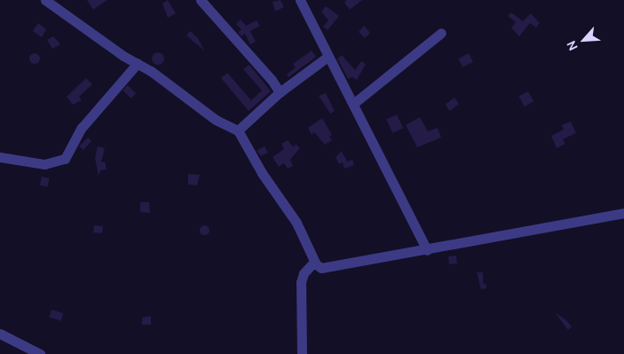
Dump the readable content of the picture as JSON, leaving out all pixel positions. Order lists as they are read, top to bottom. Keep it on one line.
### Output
{"north":"bottom left"}
